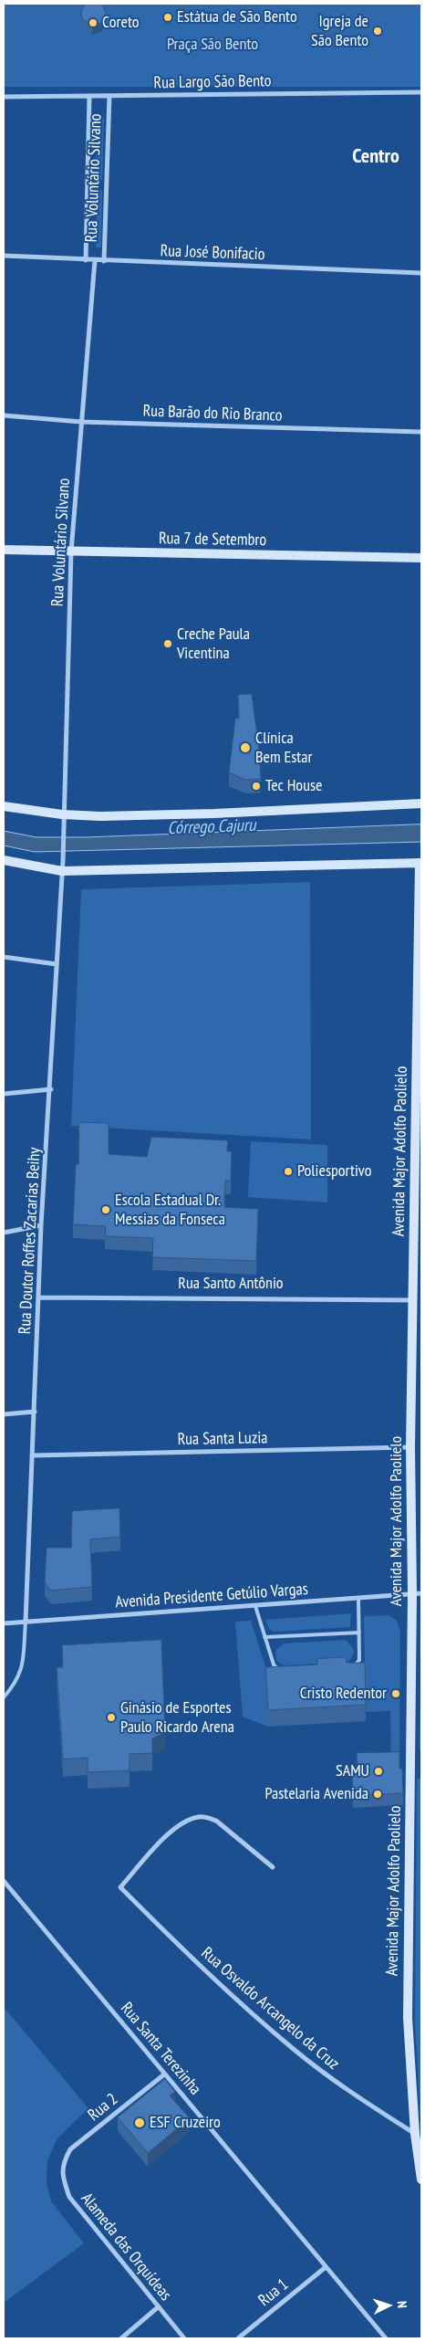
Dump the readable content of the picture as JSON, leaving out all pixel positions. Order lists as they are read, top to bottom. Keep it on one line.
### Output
{"streets":{"main road":["Rua 7 de Setembro","Avenida Major Adolfo Paolielo"],"street":["Rua Largo São Bento","Rua Voluntário Silvano","Rua José Bonifacio","Rua Barão do Rio Branco","Rua Doutor Roffes Zacarias Beihy","Rua Santo Antônio","Rua Santa Luzia","Avenida Presidente Getúlio Vargas","Rua Osvaldo Arcangelo da Cruz","Rua Santa Terezinha","Rua 2","Alameda das Orquídeas","Rua 1"]},"crossings":[["Rua Largo São Bento","Rua Voluntário Silvano"],["Rua Voluntário Silvano","Rua José Bonifacio"],["Rua Voluntário Silvano","Rua Barão do Rio Branco"],["Rua Voluntário Silvano","Rua 7 de Setembro"],["Rua Voluntário Silvano","Rua Doutor Roffes Zacarias Beihy"],["Avenida Major Adolfo Paolielo","Rua Santo Antônio"],["Avenida Major Adolfo Paolielo","Rua Santa Luzia"],["Avenida Major Adolfo Paolielo","Avenida Presidente Getúlio Vargas"],["Avenida Major Adolfo Paolielo","Rua Osvaldo Arcangelo da Cruz"],["Rua Doutor Roffes Zacarias Beihy","Rua Santo Antônio"],["Rua Doutor Roffes Zacarias Beihy","Rua Santa Luzia"],["Rua Doutor Roffes Zacarias Beihy","Avenida Presidente Getúlio Vargas"],["Rua Santa Terezinha","Rua 2"],["Rua Santa Terezinha","Rua 1"],["Rua 2","Alameda das Orquídeas"]],"districts":["Centro"],"water":["Córrego Cajuru"],"parks":["Praça São Bento"],"places":["Estátua de São Bento","Coreto","Igreja de São Bento","Creche Paula Vicentina","Clínica Bem Estar","Tec House","Poliesportivo","Escola Estadual Dr. Messias da Fonseca","Cristo Redentor","Ginásio de Esportes Paulo Ricardo Arena","SAMU","Pastelaria Avenida","ESF Cruzeiro"],"north":"right"}
